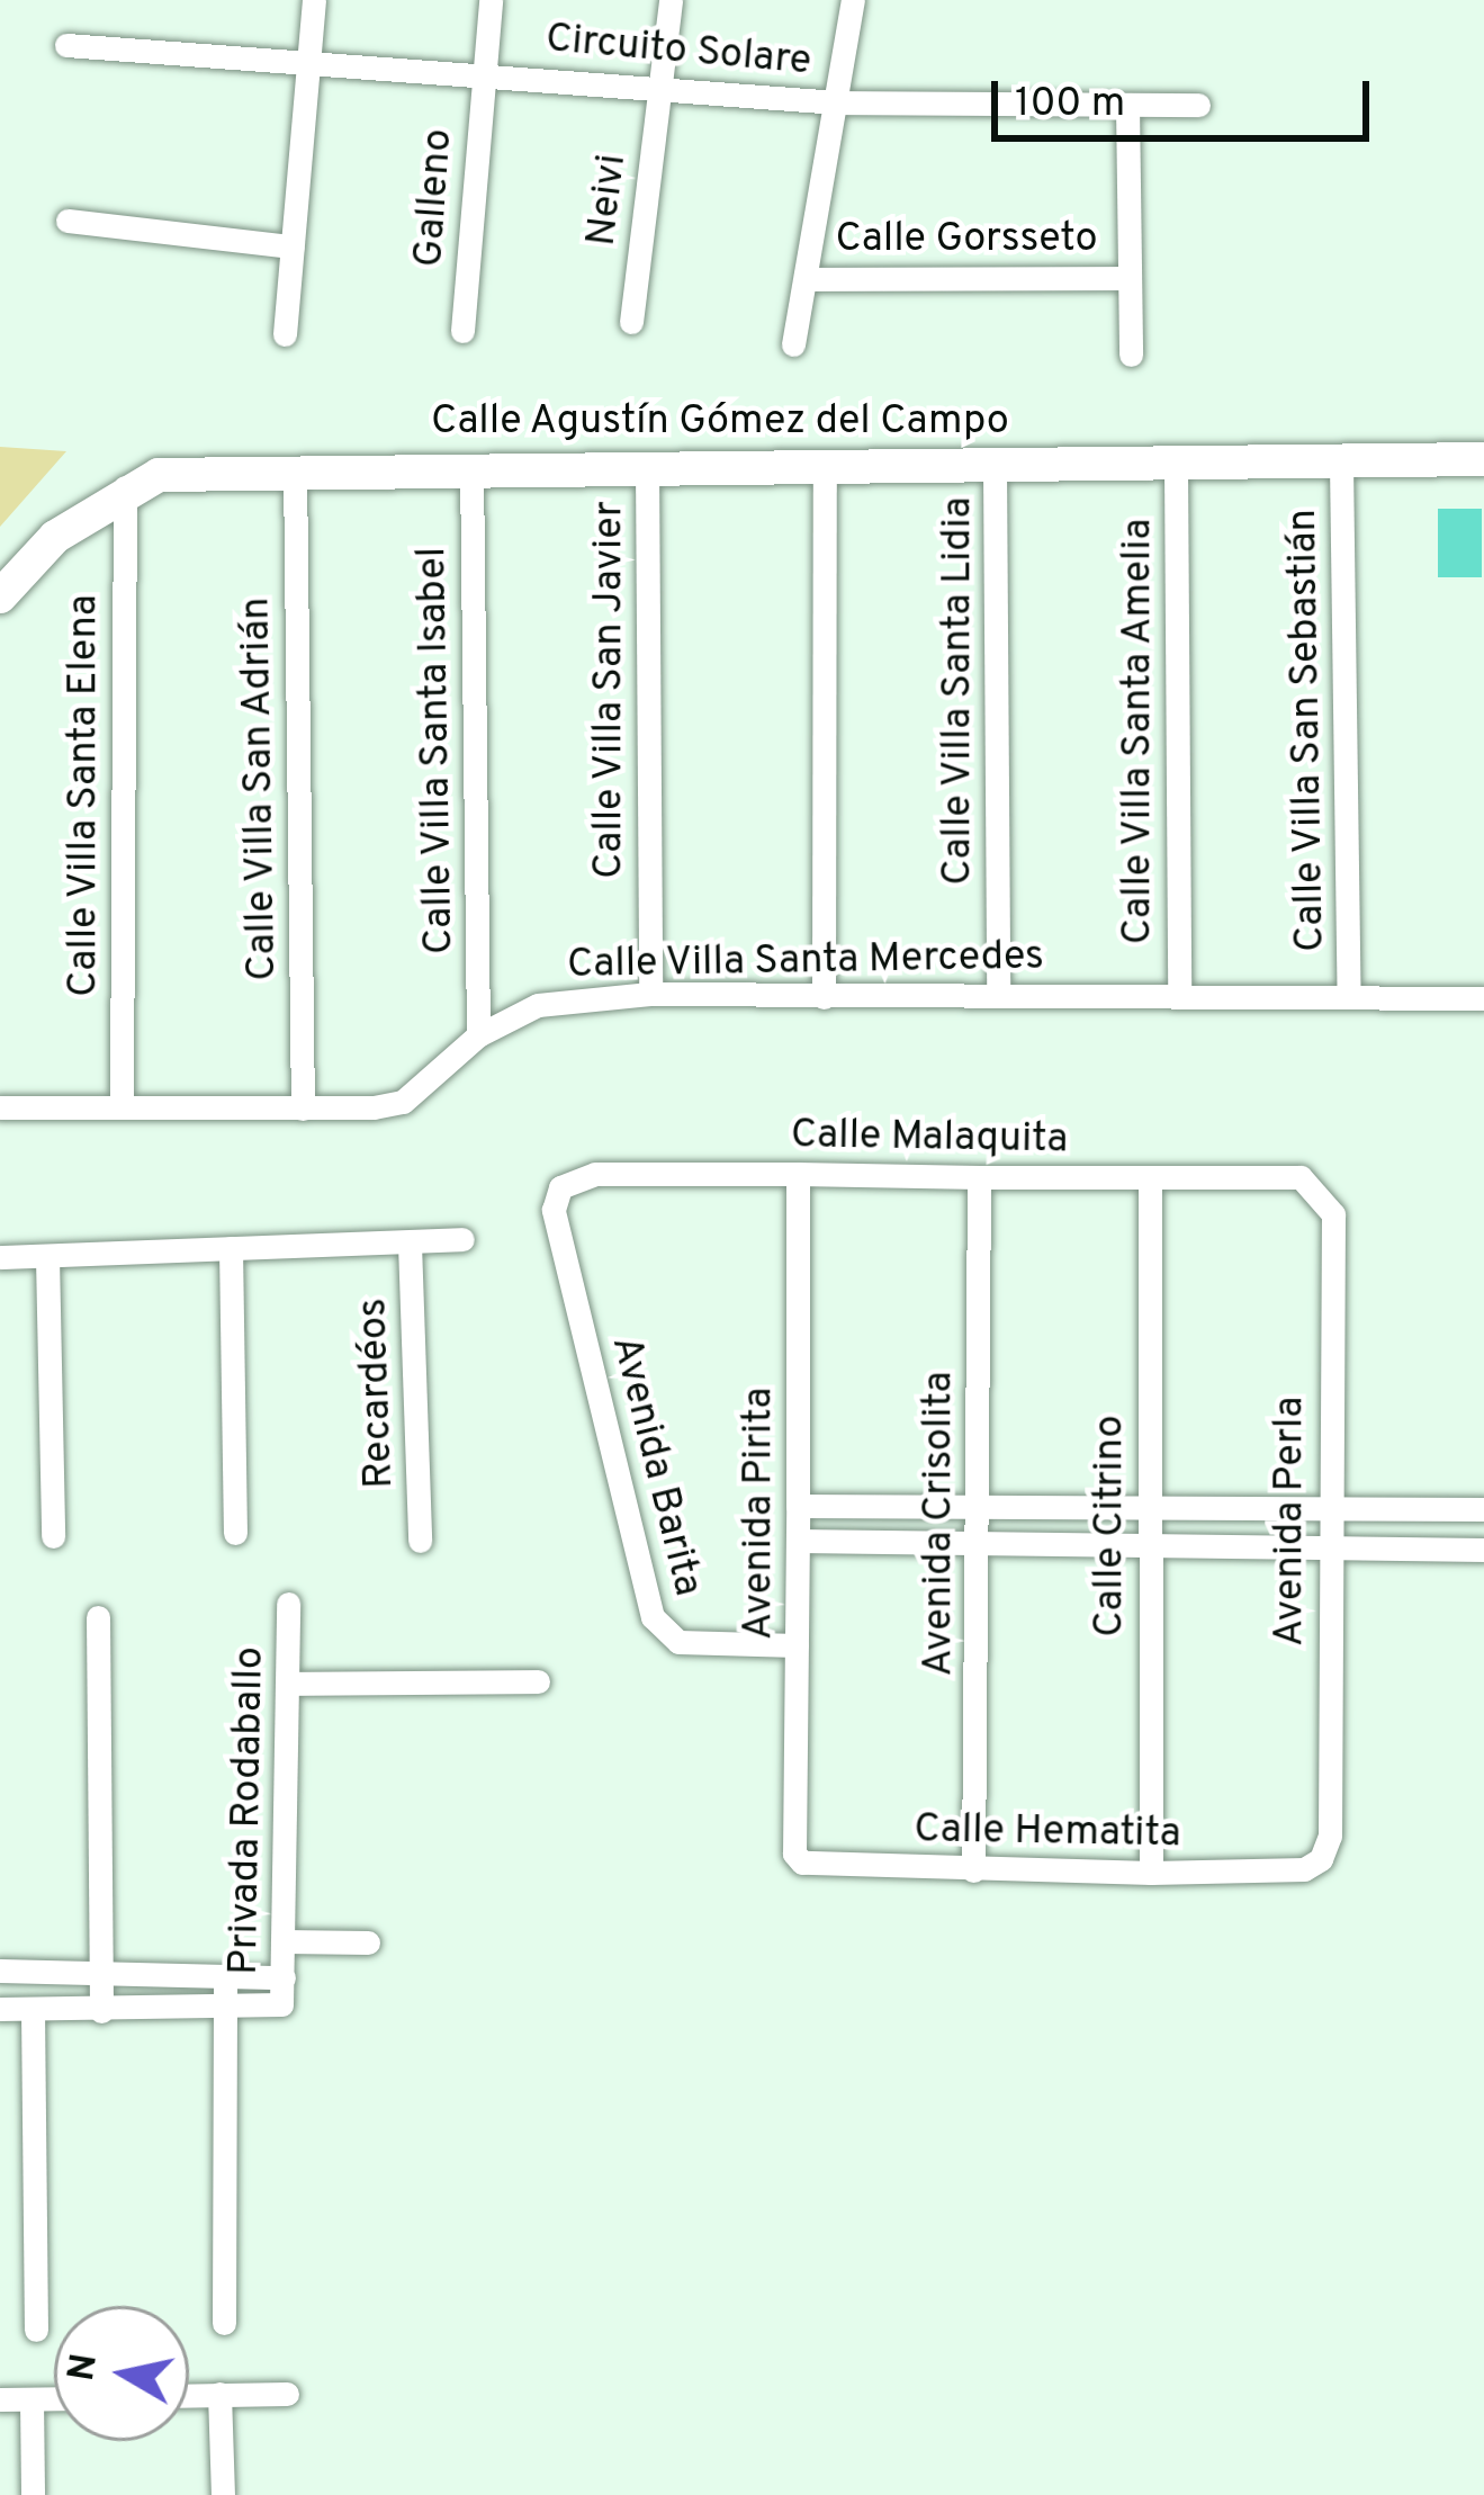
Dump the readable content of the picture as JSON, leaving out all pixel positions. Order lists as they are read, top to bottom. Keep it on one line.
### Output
{"streets":{"street":["Circuito Solare","Galleno","Neivi","Calle Gorsseto","Calle Agustín Gómez del Campo","Calle Villa San Javier","Calle Villa Santa Lidia","Calle Villa San Sebastián","Calle Villa Santa Amelia","Calle Villa Santa Isabel","Calle Villa San Adrián","Calle Villa Santa Elena","Calle Villa Santa Mercedes","Calle Malaquita","Recardéos","Avenida Barita","Avenida Pirita","Avenida Perla","Avenida Crisolita","Calle Citrino","Privada Rodaballo","Calle Hematita"]},"crossings":[["Circuito Solare","Galleno"],["Circuito Solare","Neivi"],["Calle Agustín Gómez del Campo","Calle Villa San Javier"],["Calle Agustín Gómez del Campo","Calle Villa Santa Lidia"],["Calle Agustín Gómez del Campo","Calle Villa San Sebastián"],["Calle Agustín Gómez del Campo","Calle Villa Santa Amelia"],["Calle Agustín Gómez del Campo","Calle Villa Santa Isabel"],["Calle Agustín Gómez del Campo","Calle Villa San Adrián"],["Calle Agustín Gómez del Campo","Calle Villa Santa Elena"],["Calle Villa San Javier","Calle Villa Santa Mercedes"],["Calle Villa Santa Lidia","Calle Villa Santa Mercedes"],["Calle Villa San Sebastián","Calle Villa Santa Mercedes"],["Calle Villa Santa Amelia","Calle Villa Santa Mercedes"],["Calle Villa Santa Isabel","Calle Villa Santa Mercedes"],["Calle Villa San Adrián","Calle Villa Santa Mercedes"],["Calle Villa Santa Elena","Calle Villa Santa Mercedes"],["Calle Malaquita","Avenida Barita"],["Calle Malaquita","Avenida Pirita"],["Calle Malaquita","Avenida Perla"],["Calle Malaquita","Avenida Crisolita"],["Calle Malaquita","Calle Citrino"],["Avenida Barita","Avenida Pirita"],["Avenida Pirita","Calle Hematita"],["Avenida Perla","Calle Hematita"],["Avenida Crisolita","Calle Hematita"],["Calle Citrino","Calle Hematita"]],"scale_bar":"100 m","north":"left"}
